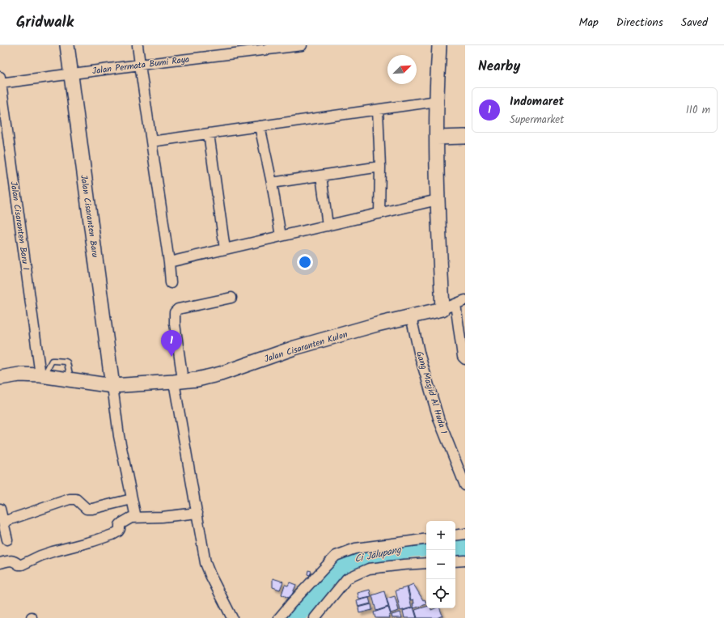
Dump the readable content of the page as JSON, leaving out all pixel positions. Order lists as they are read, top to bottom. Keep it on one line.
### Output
{"streets":{"main road":["Jalan Cisaranten Baru","Jalan Cisaranten Kulon"],"street":["Jalan Permata Bumi Raya","Jalan Cisaranten Baru I","Gang Masjid Al Huda 1"]},"crossings":[["Jalan Permata Bumi Raya","Jalan Cisaranten Baru"],["Jalan Permata Bumi Raya","Jalan Cisaranten Baru I"],["Jalan Cisaranten Baru","Jalan Cisaranten Kulon"],["Jalan Cisaranten Baru I","Jalan Cisaranten Kulon"],["Jalan Cisaranten Kulon","Gang Masjid Al Huda 1"]],"water":["Ci Jalupang"],"north":"top right","page":{"header":"Gridwalk","nav":["Map","Directions","Saved"],"heading":"Nearby","list":[{"mark":"1","name":"Indomaret","note":"Supermarket","value":"110 m"}],"pins":"1","map_buttons":["+","−"]}}
